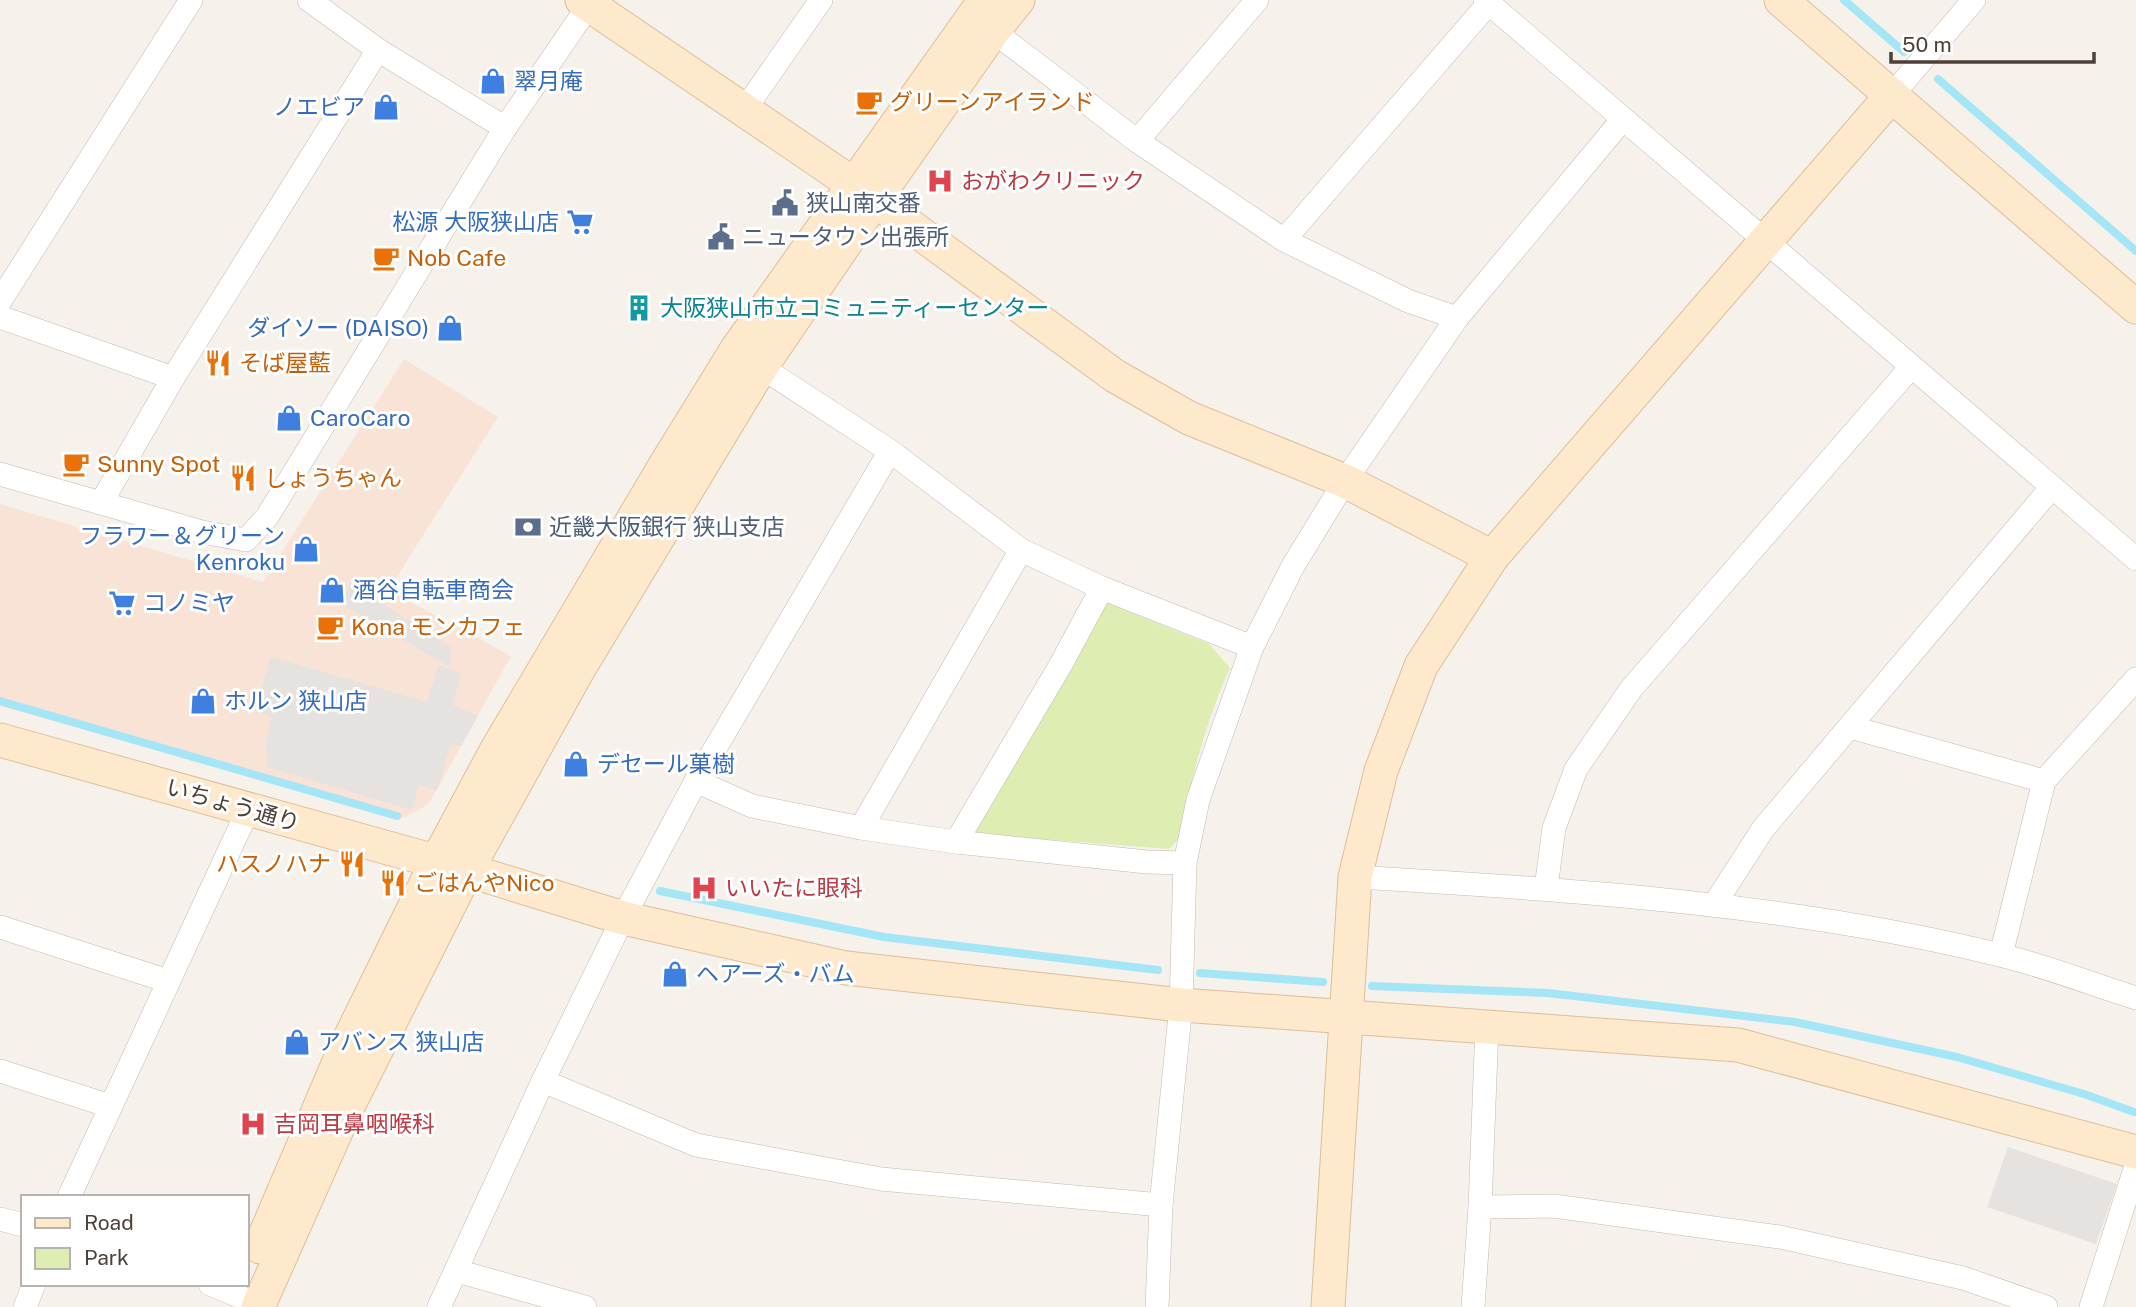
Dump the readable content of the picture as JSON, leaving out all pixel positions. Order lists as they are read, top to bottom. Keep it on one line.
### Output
{"streets":{"street":["いちょう通り"]},"places":{"shop":["翠月庵","ノエビア","ダイソー (DAISO)","CaroCaro","フラワー＆グリーン Kenroku","酒谷自転車商会","ホルン 狭山店","デセール菓樹","ヘアーズ・バム","アバンス 狭山店"],"cafe":["グリーンアイランド","Nob Cafe","Sunny Spot","Kona モンカフェ"],"hospital":["おがわクリニック","いいたに眼科","吉岡耳鼻咽喉科"],"public building":["狭山南交番","ニュータウン出張所"],"supermarket":["松源 大阪狭山店","コノミヤ"],"building":["大阪狭山市立コミュニティーセンター"],"restaurant":["そば屋藍","しょうちゃん","ハスノハナ","ごはんやNico"],"bank":["近畿大阪銀行 狭山支店"]},"legend":["Road","Park"],"scale_bar":"50 m"}
